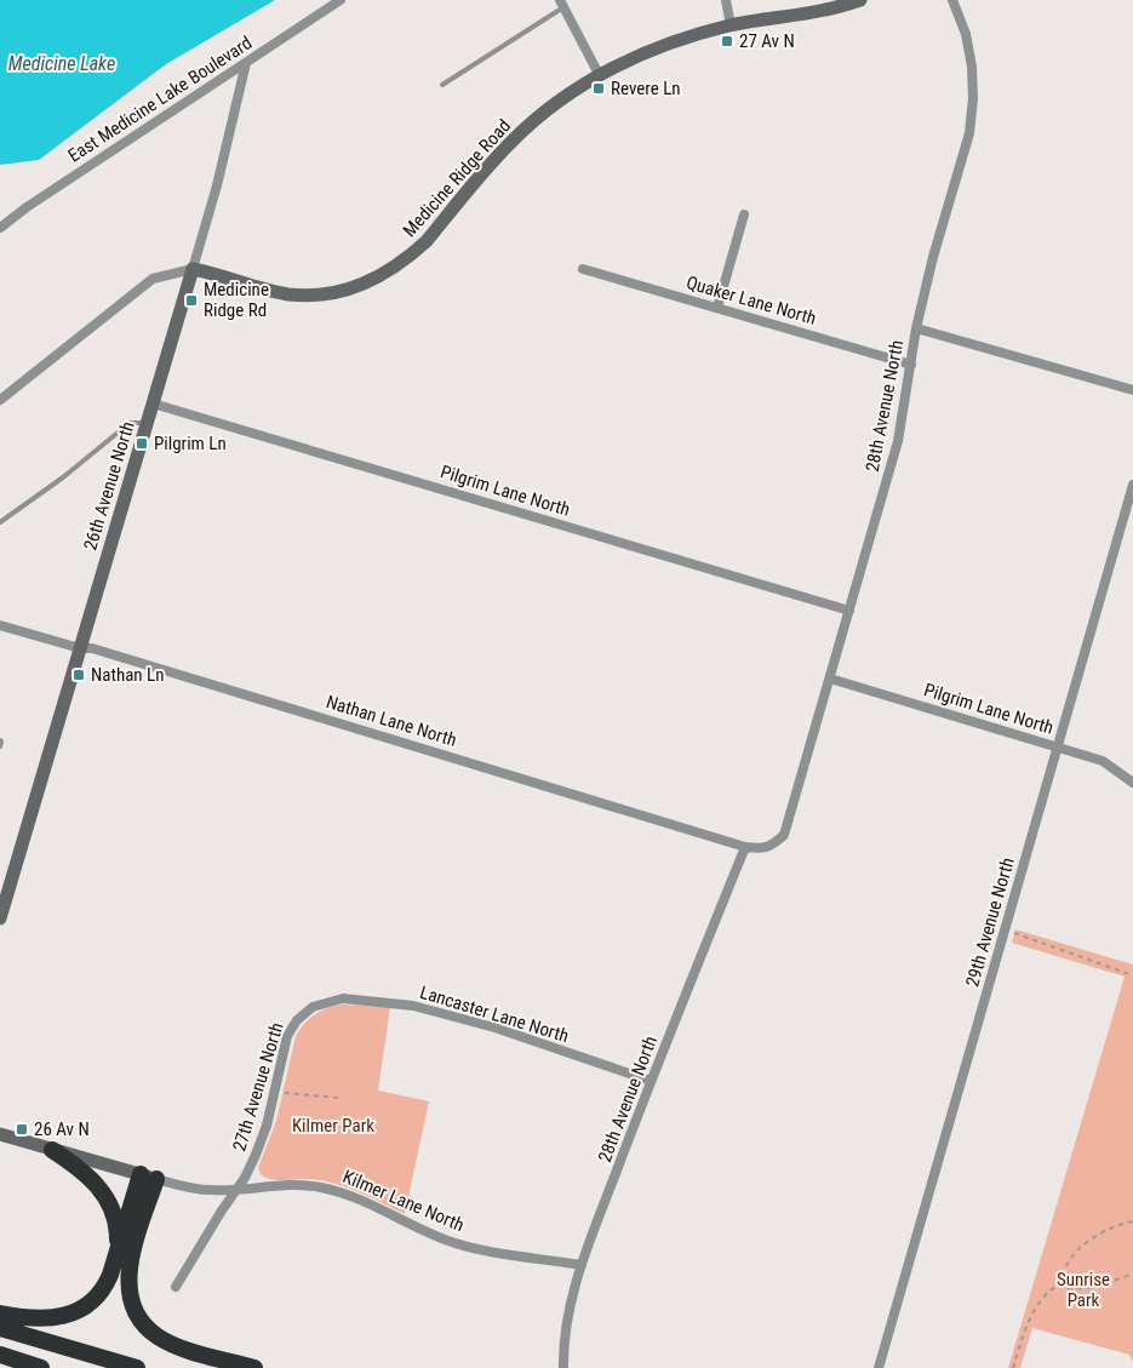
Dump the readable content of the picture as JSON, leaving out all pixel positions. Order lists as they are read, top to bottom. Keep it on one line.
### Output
{"streets":{"street":["East Medicine Lake Boulevard","Medicine Ridge Road","Quaker Lane North","28th Avenue North","26th Avenue North","Pilgrim Lane North","Nathan Lane North","29th Avenue North","Lancaster Lane North","27th Avenue North","Kilmer Lane North"]},"crossings":[["East Medicine Lake Boulevard","26th Avenue North"],["Medicine Ridge Road","26th Avenue North"],["Quaker Lane North","28th Avenue North"],["28th Avenue North","Pilgrim Lane North"],["28th Avenue North","Nathan Lane North"],["28th Avenue North","Lancaster Lane North"],["28th Avenue North","Kilmer Lane North"],["26th Avenue North","Pilgrim Lane North"],["26th Avenue North","Nathan Lane North"],["Pilgrim Lane North","29th Avenue North"],["Lancaster Lane North","27th Avenue North"],["27th Avenue North","Kilmer Lane North"]],"water":["Medicine Lake"],"parks":["Kilmer Park","Sunrise Park"],"places":{"transit":["27 Av N","Revere Ln","Medicine Ridge Rd","Pilgrim Ln","Nathan Ln","26 Av N"]}}
